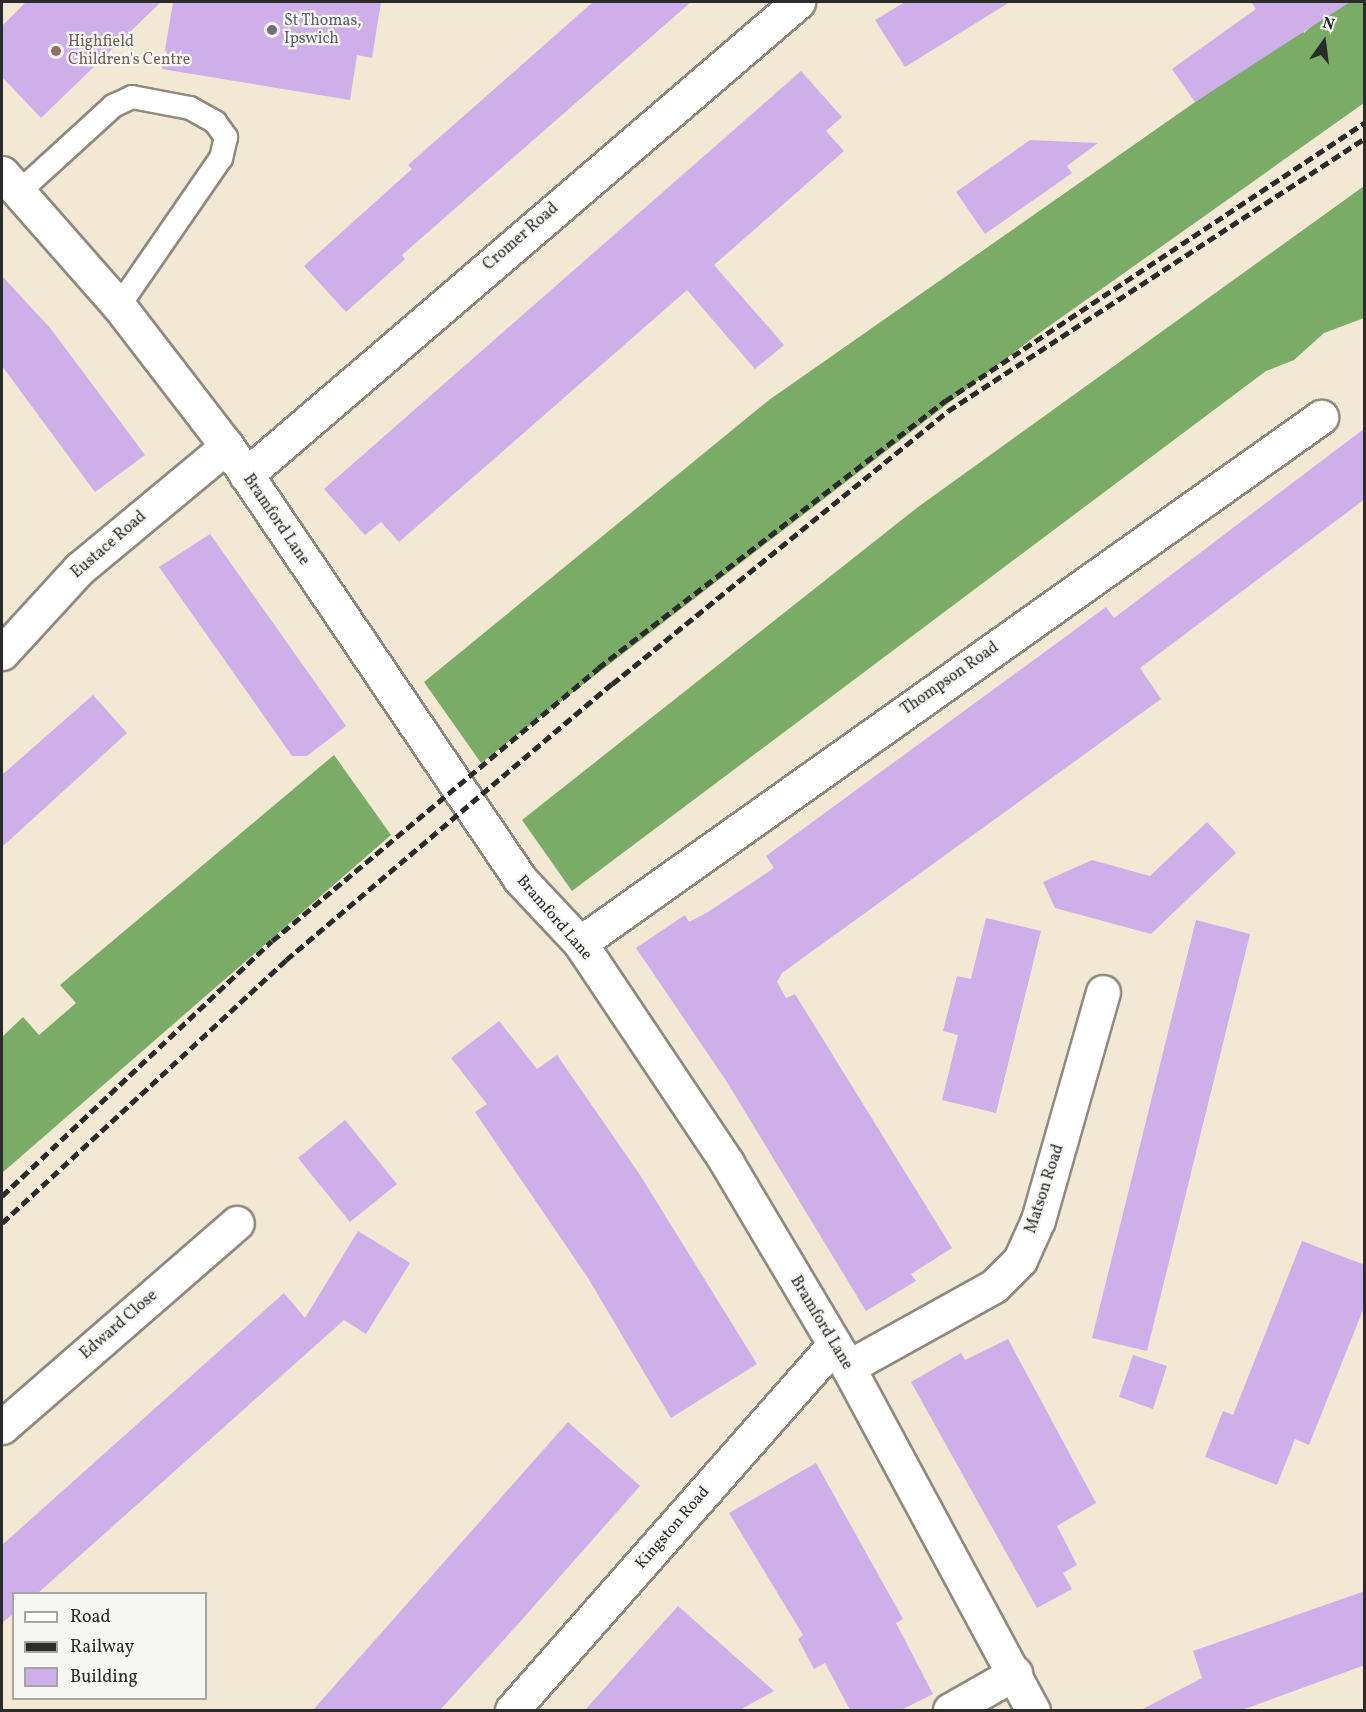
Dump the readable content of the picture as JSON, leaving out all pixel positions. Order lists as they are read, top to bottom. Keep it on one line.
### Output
{"streets":{"street":["Cromer Road","Bramford Lane","Eustace Road","Thompson Road","Matson Road","Edward Close","Kingston Road"]},"crossings":[["Cromer Road","Bramford Lane"],["Bramford Lane","Eustace Road"],["Bramford Lane","Thompson Road"],["Bramford Lane","Matson Road"],["Bramford Lane","Kingston Road"],["Matson Road","Kingston Road"]],"places":["St Thomas, Ipswich","Highfield Children's Centre"],"legend":["Road","Railway","Building"],"north":"top"}
